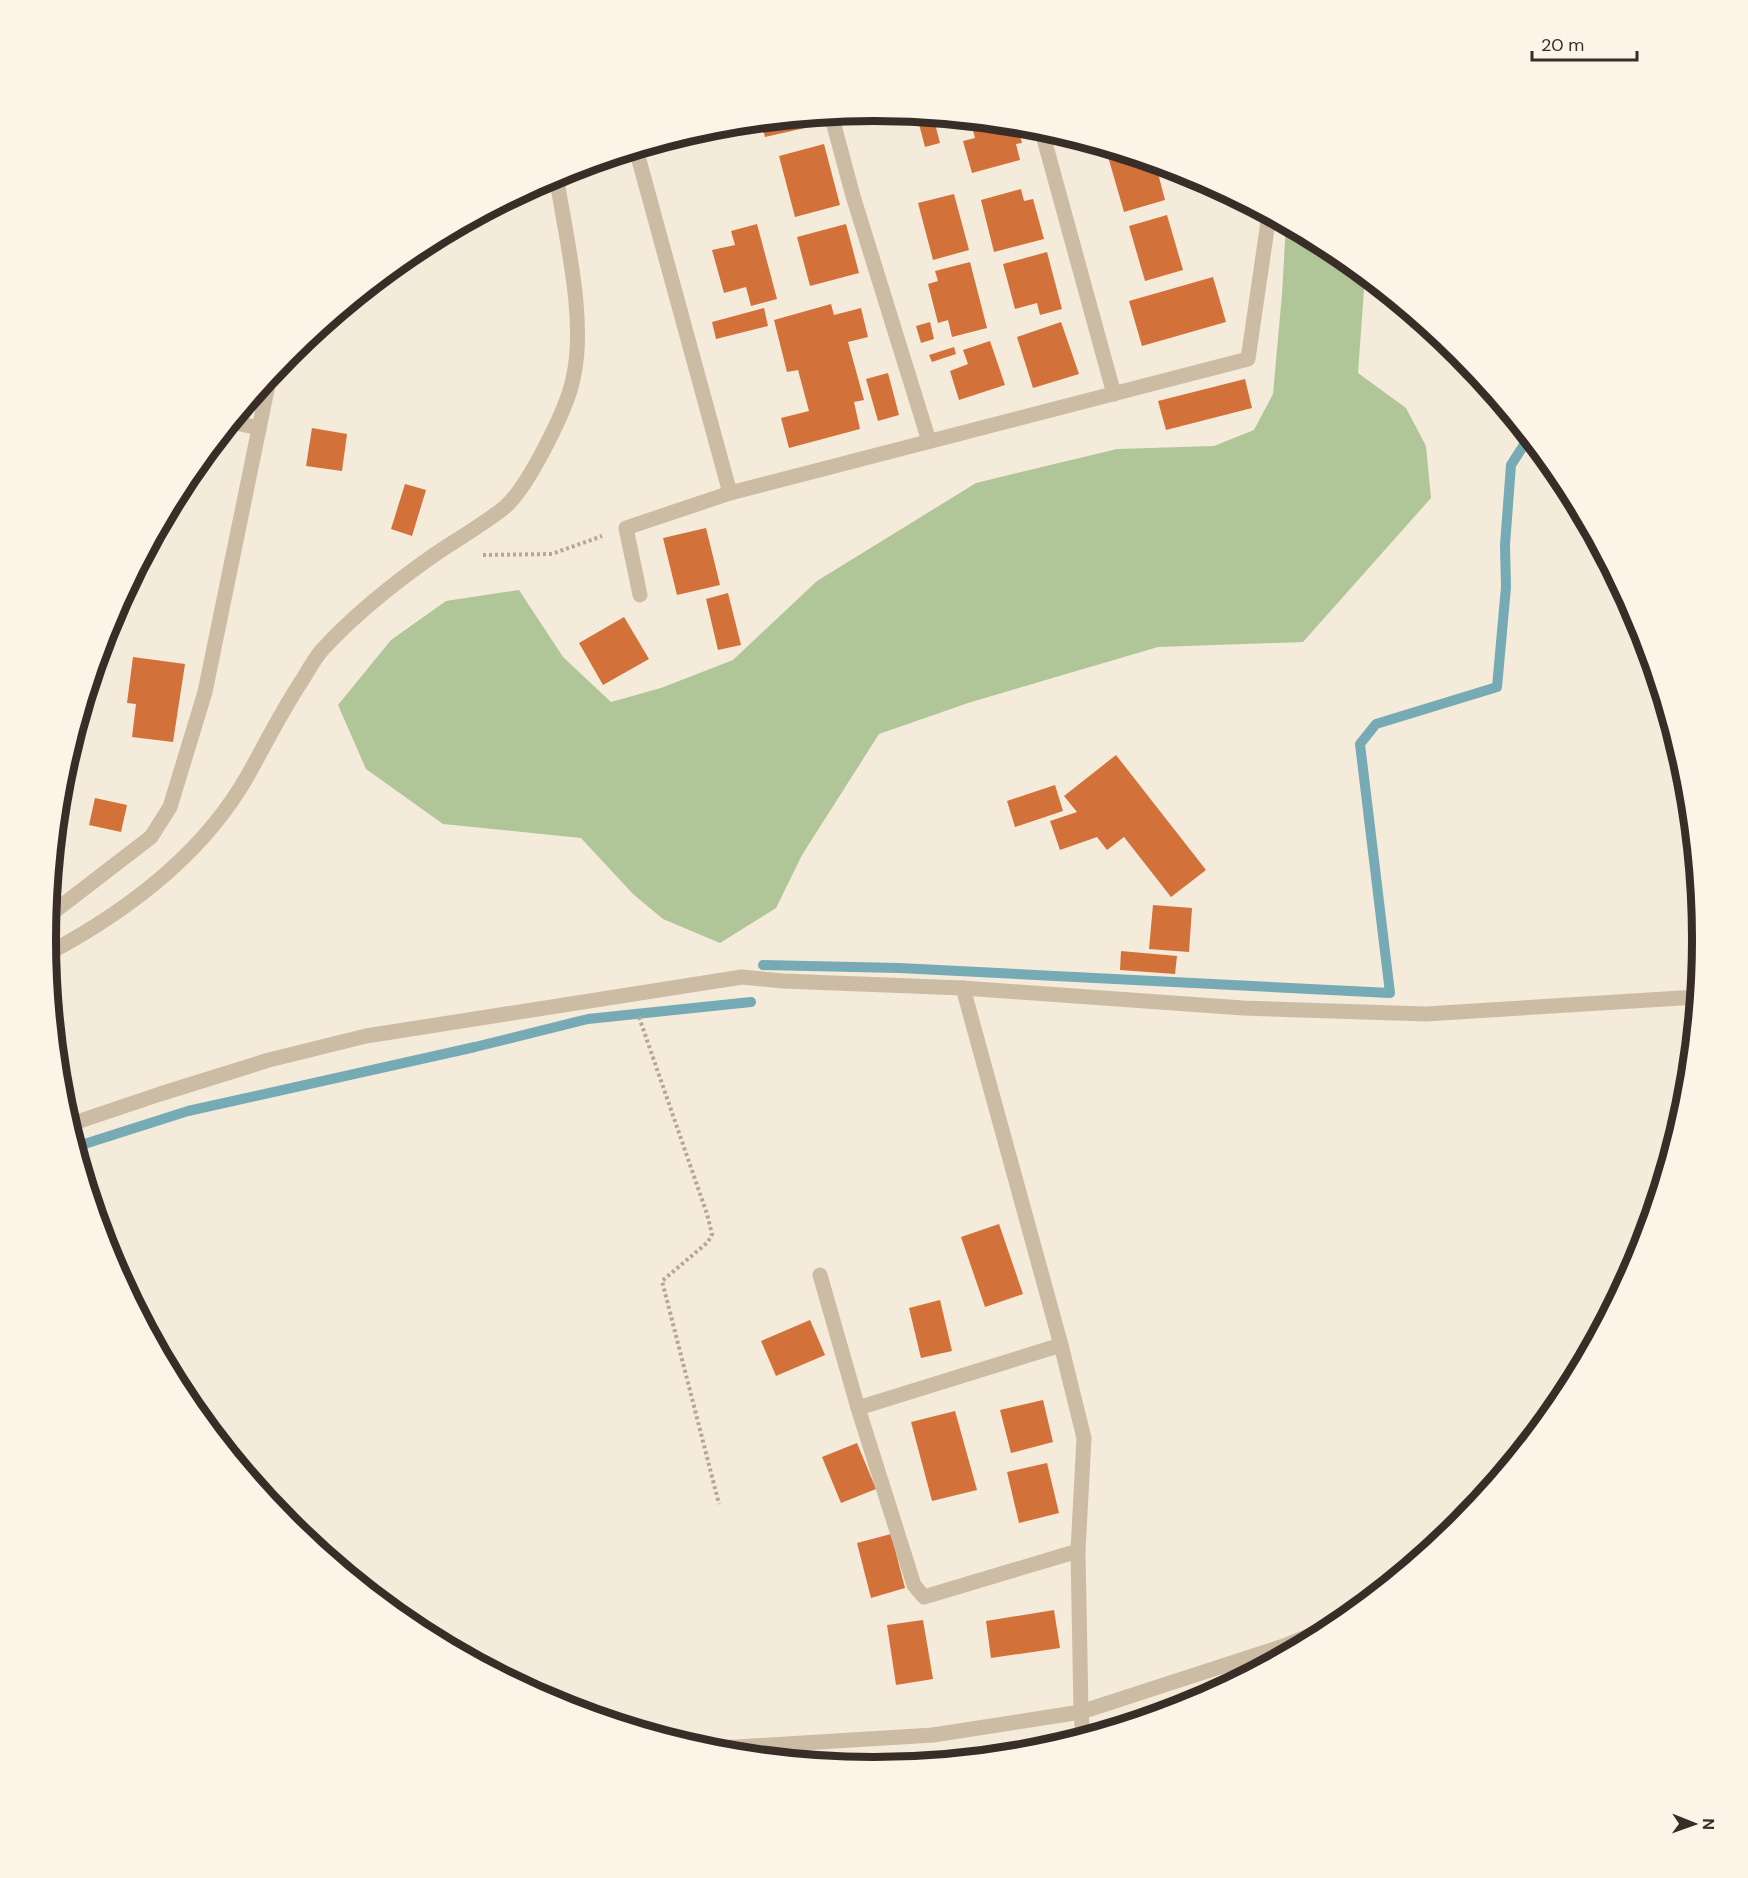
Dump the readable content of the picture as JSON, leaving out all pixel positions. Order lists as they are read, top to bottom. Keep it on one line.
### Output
{"scale_bar":"20 m","north":"right"}
